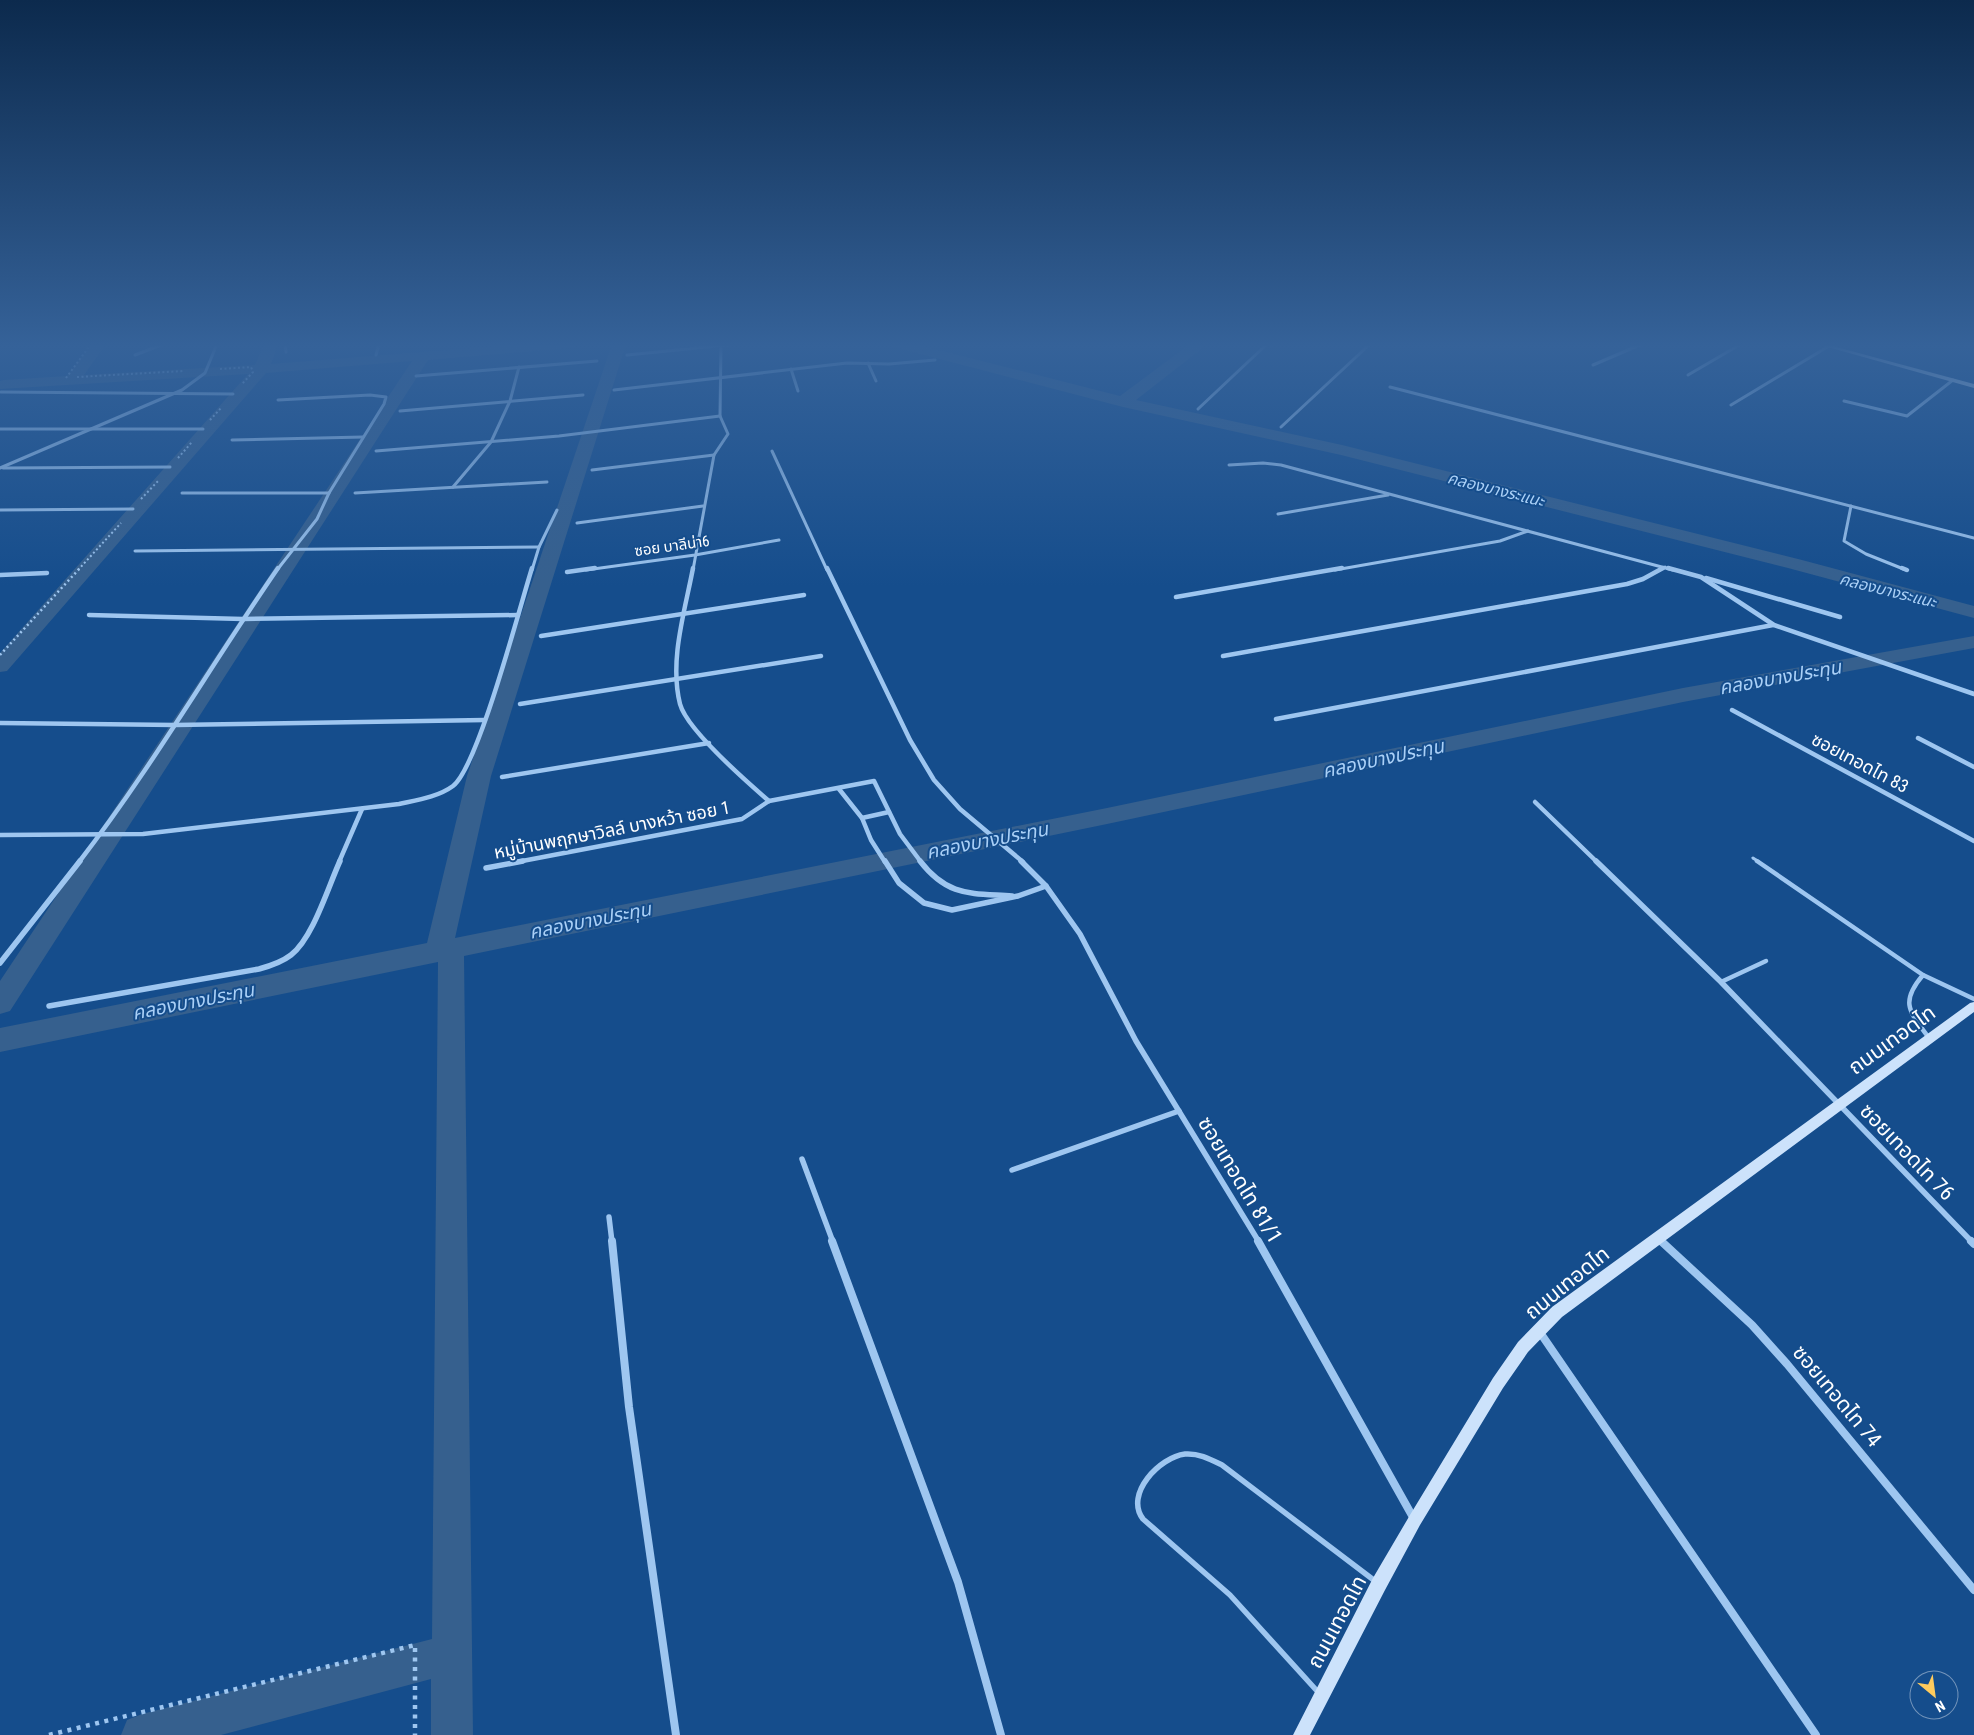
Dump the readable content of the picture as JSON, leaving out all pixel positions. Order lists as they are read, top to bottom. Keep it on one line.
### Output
{"streets":{"main road":["ถนนเทอดไท"],"street":["ซอย บาลีน่า6","ซอยเทอดไท 83","หมู่บ้านพฤกษาวิลล์ บางหว้า ซอย 1","ซอยเทอดไท 76","ซอยเทอดไท 81/1","ซอยเทอดไท 74"]},"crossings":[["ถนนเทอดไท","ซอยเทอดไท 76"],["ถนนเทอดไท","ซอยเทอดไท 81/1"],["ถนนเทอดไท","ซอยเทอดไท 74"]],"water":["คลองบางระแนะ","คลองบางประทุน"],"north":"bottom right"}
